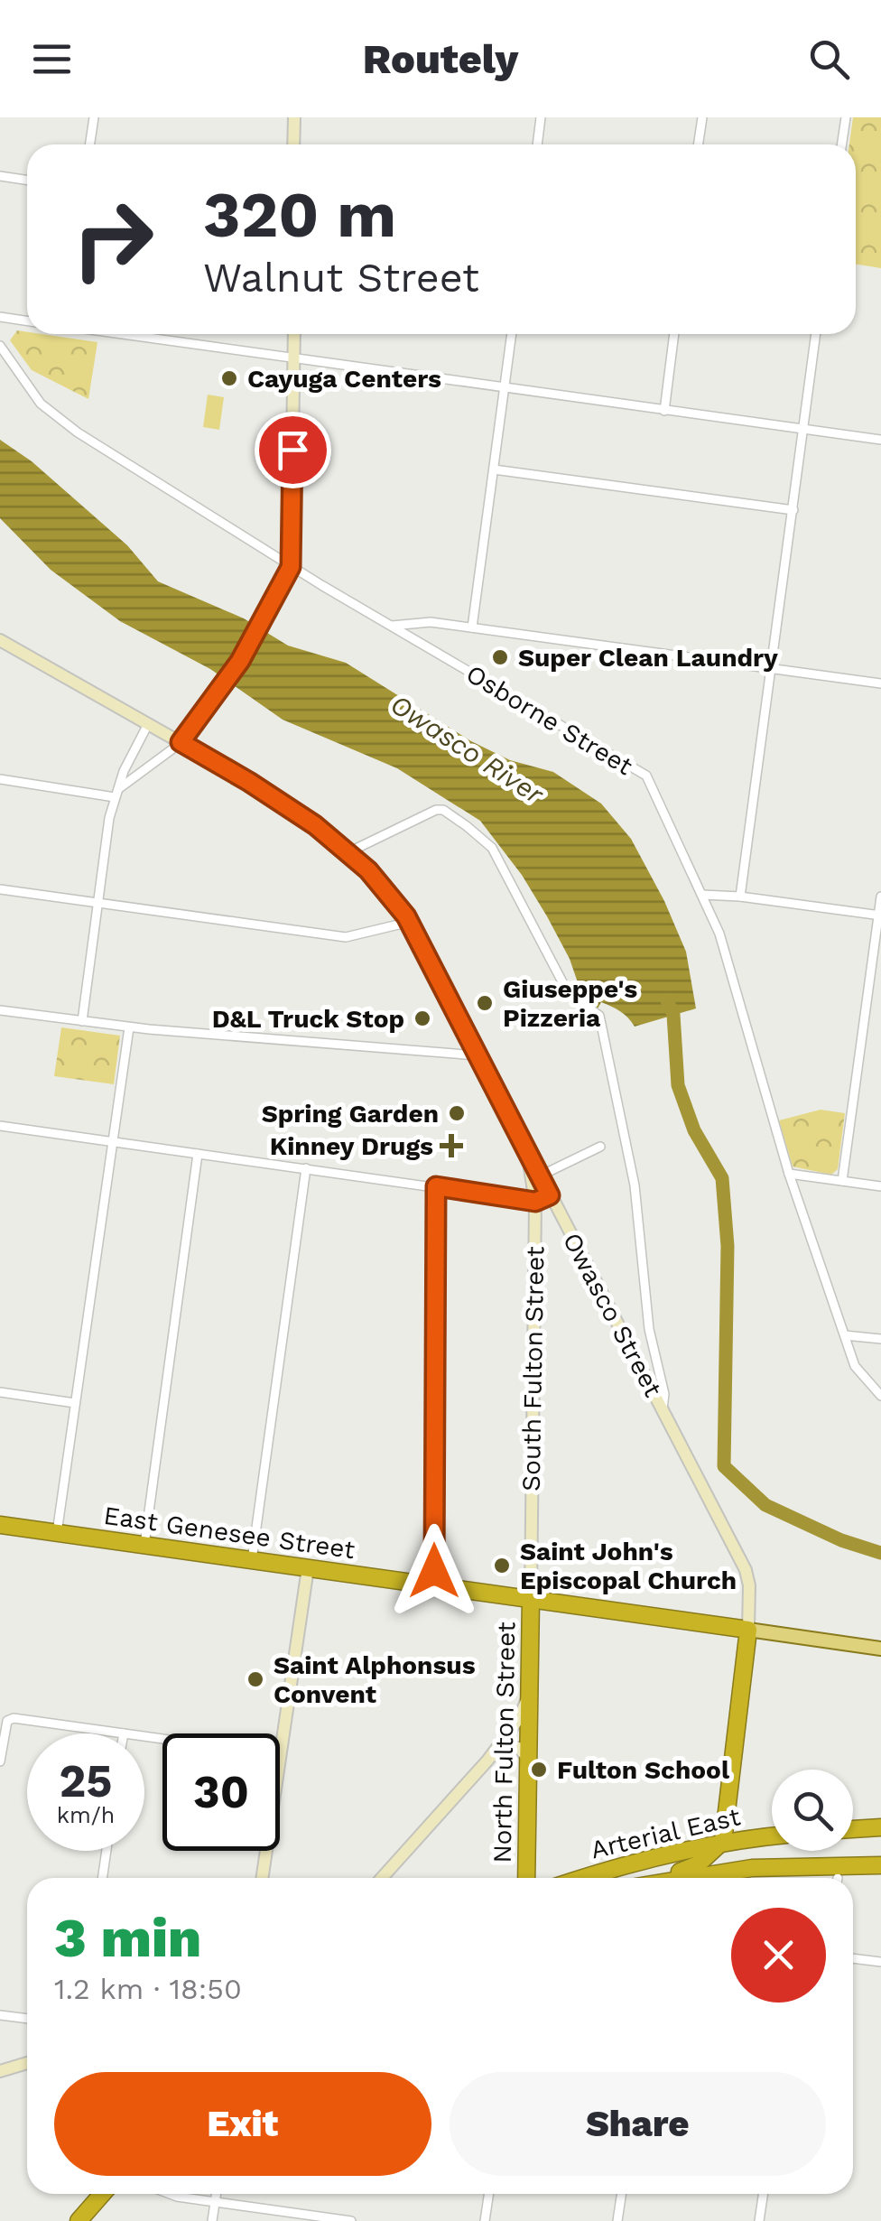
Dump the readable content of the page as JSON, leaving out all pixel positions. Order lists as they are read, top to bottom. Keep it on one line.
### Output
{"streets":{"highway":["East Genesee Street","North Fulton Street","Arterial East"],"main road":["Owasco Street","South Fulton Street"],"street":["Osborne Street"]},"crossings":[["Owasco Street","South Fulton Street"],["Owasco Street","East Genesee Street"],["South Fulton Street","East Genesee Street"],["South Fulton Street","North Fulton Street"],["East Genesee Street","North Fulton Street"]],"water":["Owasco River"],"places":{"other":["Cayuga Centers","Super Clean Laundry","Giuseppe's Pizzeria","D&L Truck Stop","Spring Garden","Saint John's Episcopal Church","Saint Alphonsus Convent","Fulton School"],"health":["Kinney Drugs"]},"page":{"header":"Routely","turn":["320 m","Walnut Street"],"speed":"25 km/h","limit":"30","heading":["3 min","1.2 km · 18:50"],"buttons":["Exit","Share"]}}
